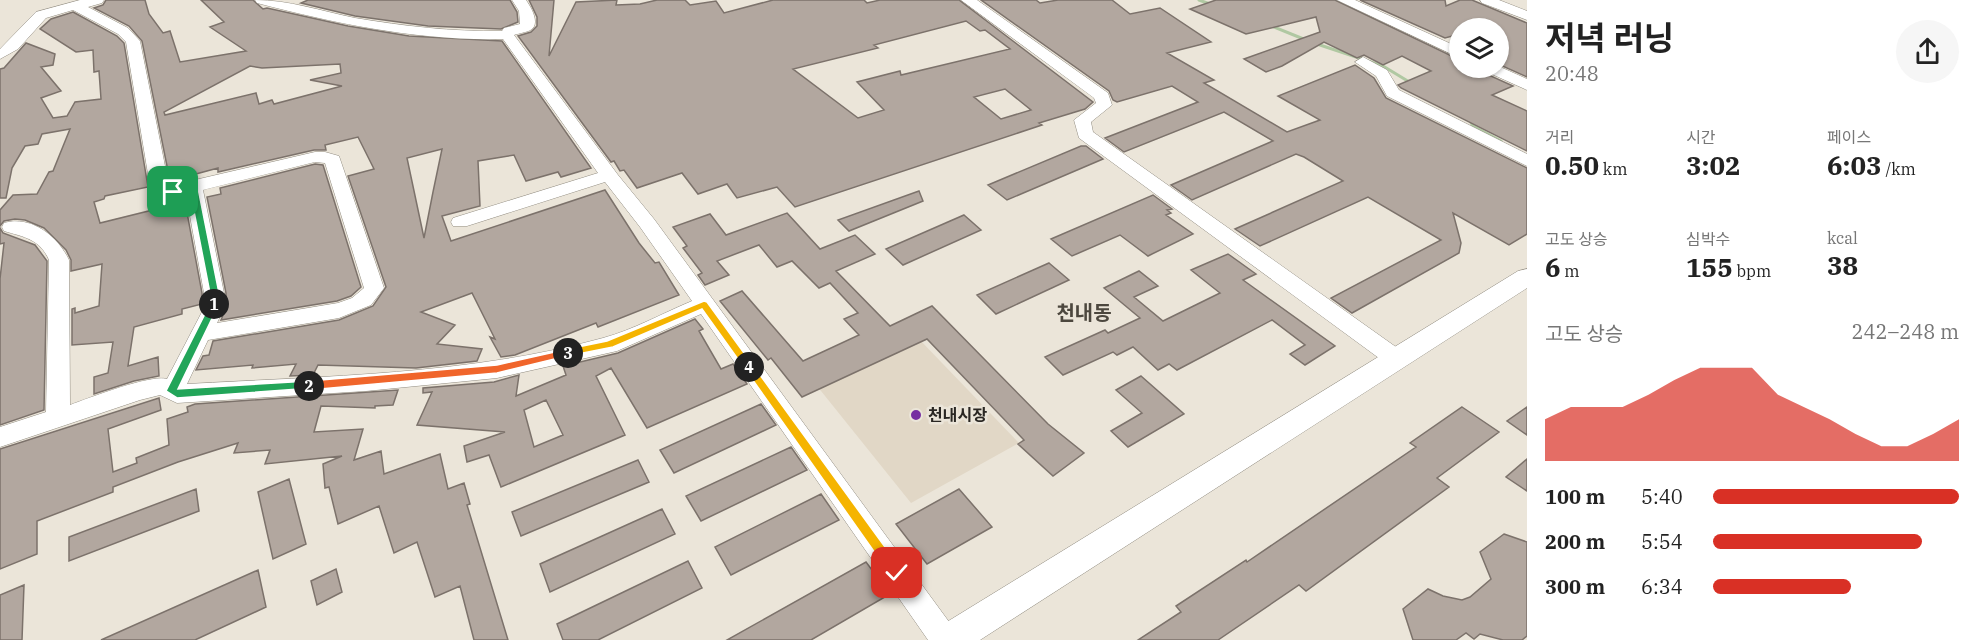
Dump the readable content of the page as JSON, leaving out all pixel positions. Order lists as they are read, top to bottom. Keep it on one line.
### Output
{"districts":["천내동"],"places":["천내시장"],"page":{"heading":["저녁 러닝","20:48"],"stats":[["거리","0.50 km"],["시간","3:02"],["페이스","6:03 /km"],["고도 상승","6 m"],["심박수","155 bpm"],["kcal","38"]],"pins":["1","3","4","2"],"chart":["고도 상승","242–248 m"],"list":[{"name":"100 m","note":"5:40"},{"name":"200 m","note":"5:54"},{"name":"300 m","note":"6:34"}]}}
